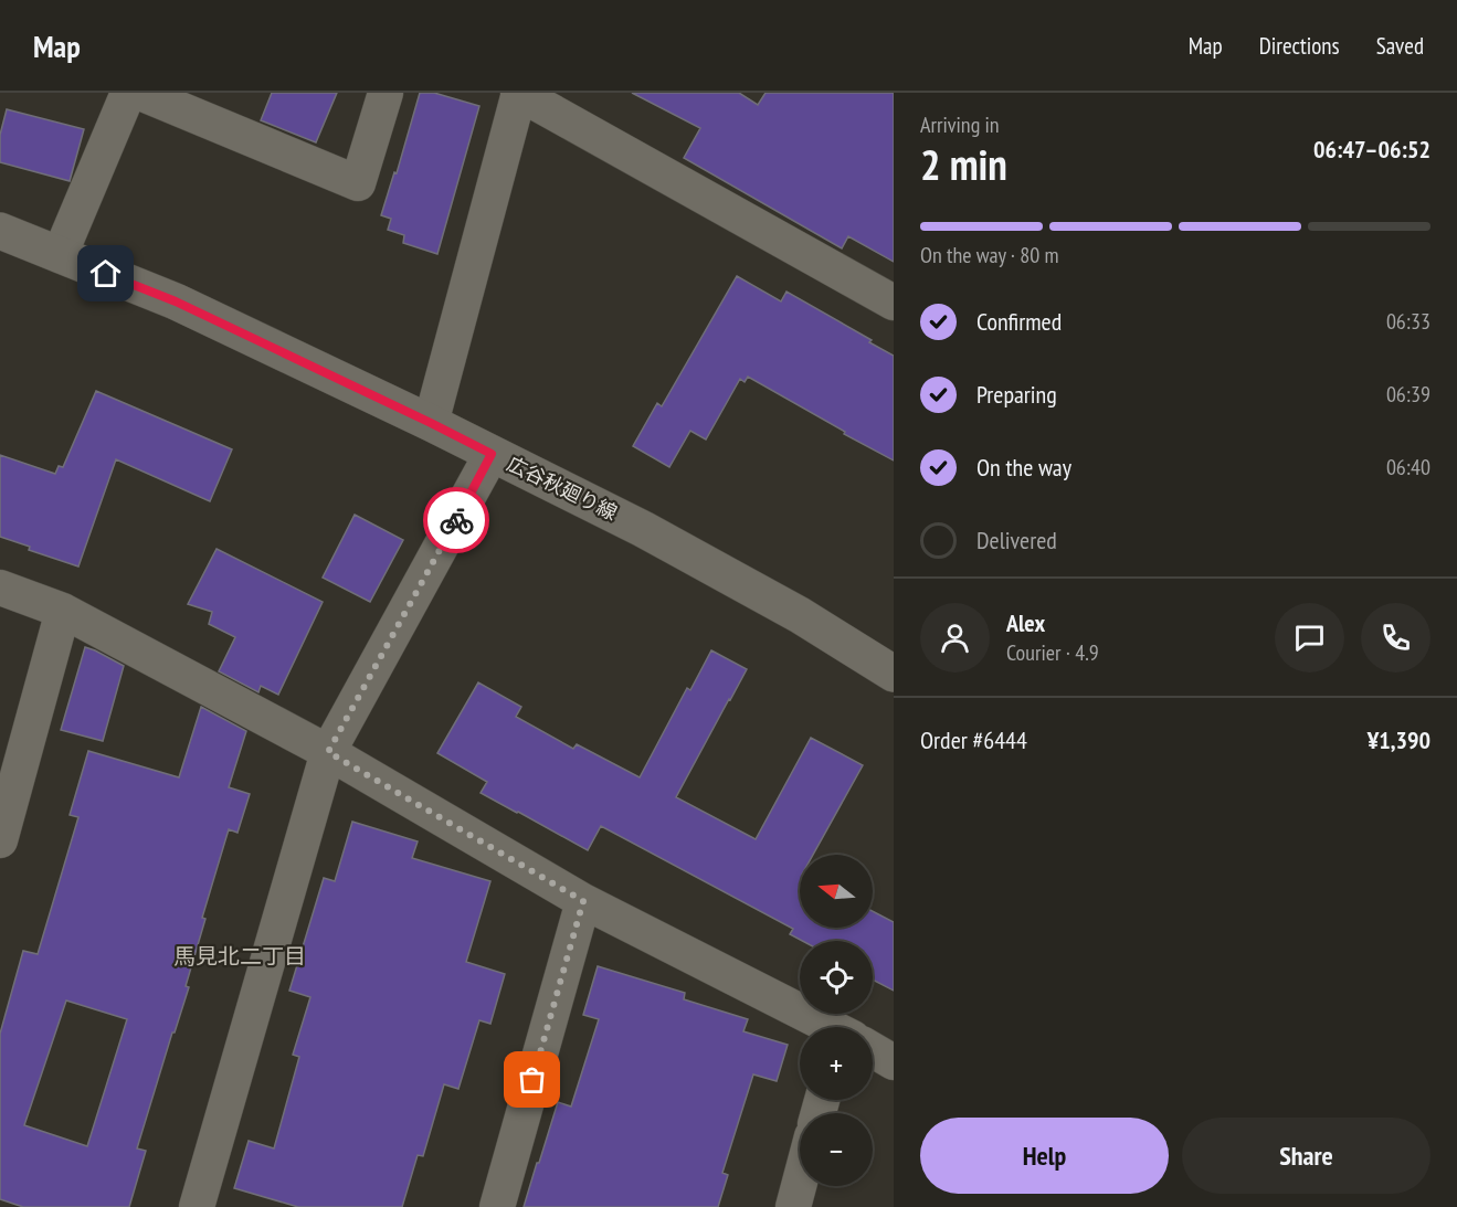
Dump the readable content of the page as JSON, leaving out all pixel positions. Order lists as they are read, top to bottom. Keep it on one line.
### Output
{"streets":{"street":["広谷秋廻り線"]},"districts":["馬見北二丁目"],"north":"left","page":{"header":"Map","nav":["Map","Directions","Saved"],"heading":["2 min","Arriving in","06:47–06:52"],"panel":["Alex","Courier · 4.9","Order #6444","¥1,390"],"bar":"On the way · 80 m","list":[["Confirmed","06:33"],["Preparing","06:39"],["On the way","06:40"],"Delivered"],"map_buttons":["+","−"],"buttons":["Help","Share"]}}
